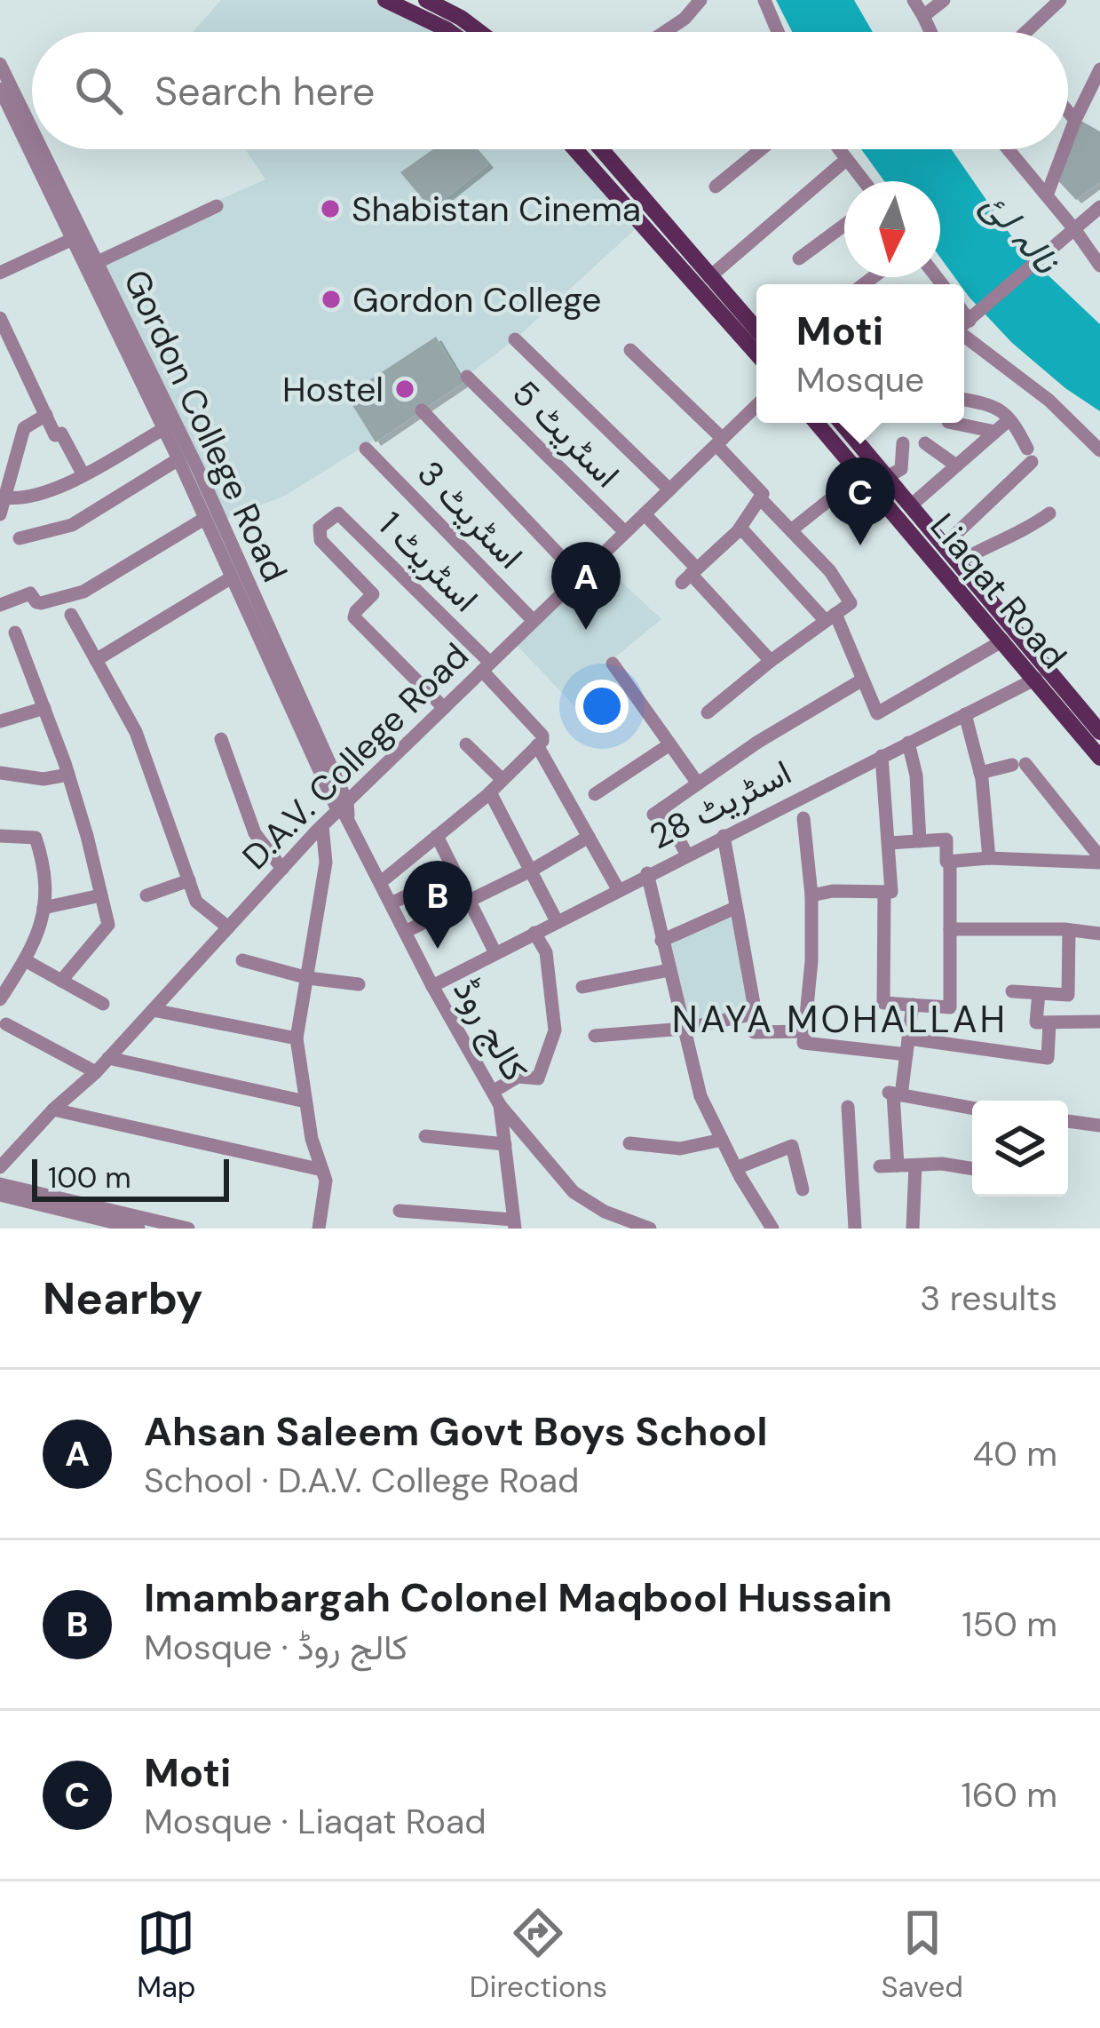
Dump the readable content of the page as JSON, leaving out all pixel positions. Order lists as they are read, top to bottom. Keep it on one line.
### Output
{"streets":{"main road":["Liaqat Road"],"street":["Gordon College Road","اسٹریٹ 5","اسٹریٹ 3","اسٹریٹ 1","D.A.V. College Road","اسٹریٹ 28","کالج روڈ"]},"crossings":[["Gordon College Road","D.A.V. College Road"],["Gordon College Road","کالج روڈ"],["اسٹریٹ 5","D.A.V. College Road"],["اسٹریٹ 3","D.A.V. College Road"],["اسٹریٹ 1","D.A.V. College Road"],["Liaqat Road","اسٹریٹ 28"],["D.A.V. College Road","کالج روڈ"],["اسٹریٹ 28","کالج روڈ"]],"districts":["NAYA MOHALLAH"],"water":["نالہ لئ"],"places":["Shabistan Cinema","Gordon College","Hostel"],"scale_bar":"100 m","north":"bottom","page":{"search":"Search here","popup":["Moti","Mosque"],"pins":["C","A","B"],"scale":"100 m","heading":["Nearby","3 results"],"list":[{"mark":"A","name":"Ahsan Saleem Govt Boys School","note":"School · D.A.V. College Road","value":"40 m"},{"mark":"B","name":"Imambargah Colonel Maqbool Hussain","note":"Mosque · کالج روڈ","value":"150 m"},{"mark":"C","name":"Moti","note":"Mosque · Liaqat Road","value":"160 m"}],"nav":["Map","Directions","Saved"]}}
